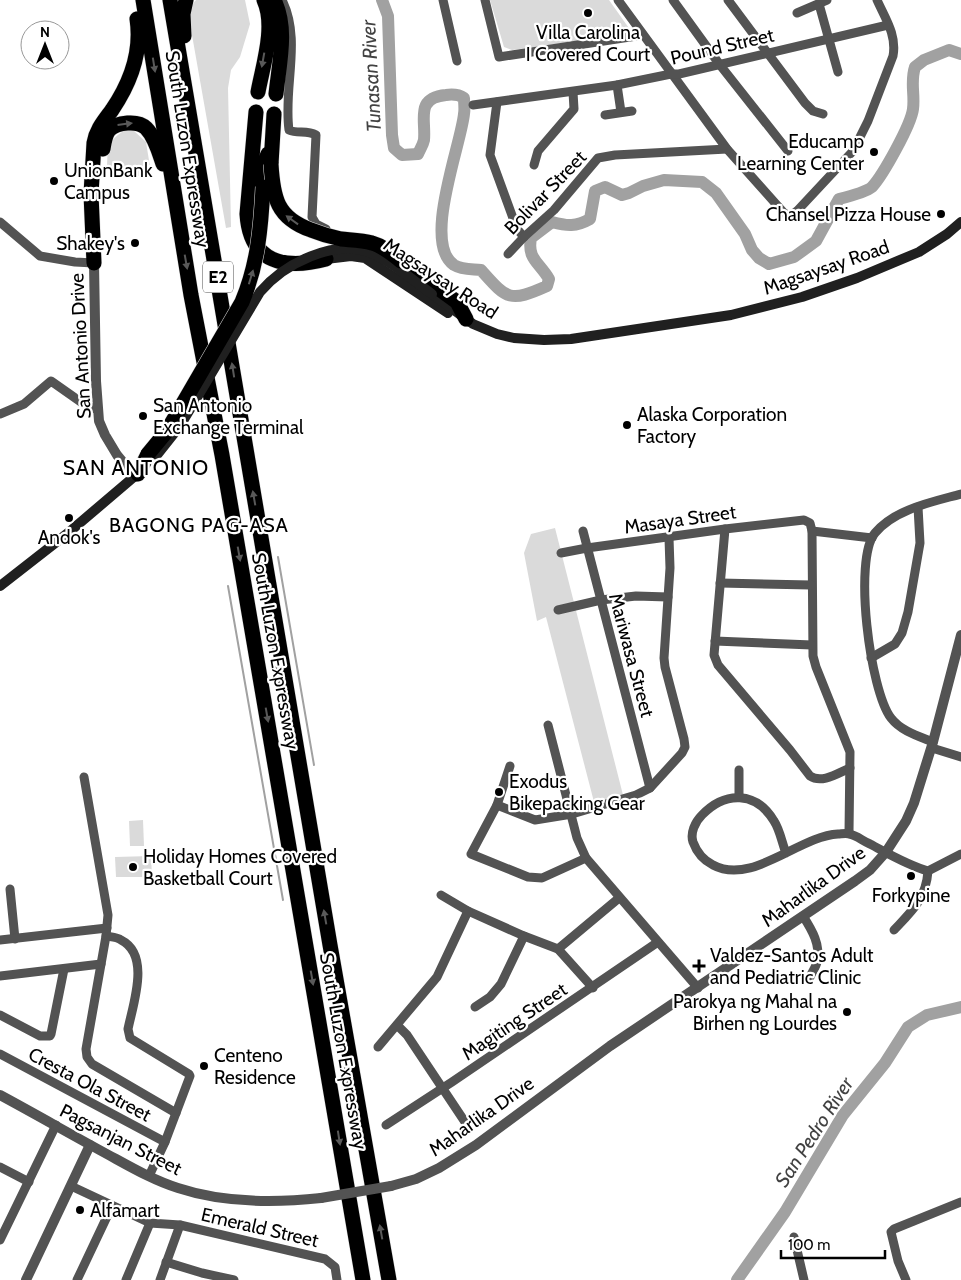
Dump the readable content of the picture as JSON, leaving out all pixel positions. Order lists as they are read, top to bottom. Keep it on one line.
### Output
{"streets":{"highway":["South Luzon Expressway","E2"],"main road":["Magsaysay Road"],"street":["Pound Street","Bolivar Street","San Antonio Drive","Masaya Street","Mariwasa Street","Maharlika Drive","Magiting Street","Cresta Ola Street","Pagsanjan Street","Emerald Street"]},"crossings":[["Masaya Street","Mariwasa Street"],["Maharlika Drive","Pagsanjan Street"]],"districts":["SAN ANTONIO","BAGONG PAG-ASA"],"water":["Tunasan River","San Pedro River"],"places":{"other":["Villa Carolina I Covered Court","Educamp Learning Center","UnionBank Campus","Chansel Pizza House","Shakey's","San Antonio Exchange Terminal","Alaska Corporation Factory","Andok's","Exodus Bikepacking Gear","Holiday Homes Covered Basketball Court","Forkypine","Parokya ng Mahal na Birhen ng Lourdes","Centeno Residence","Alfamart"],"health":["Valdez-Santos Adult and Pediatric Clinic"]},"scale_bar":"100 m","north":"top"}
